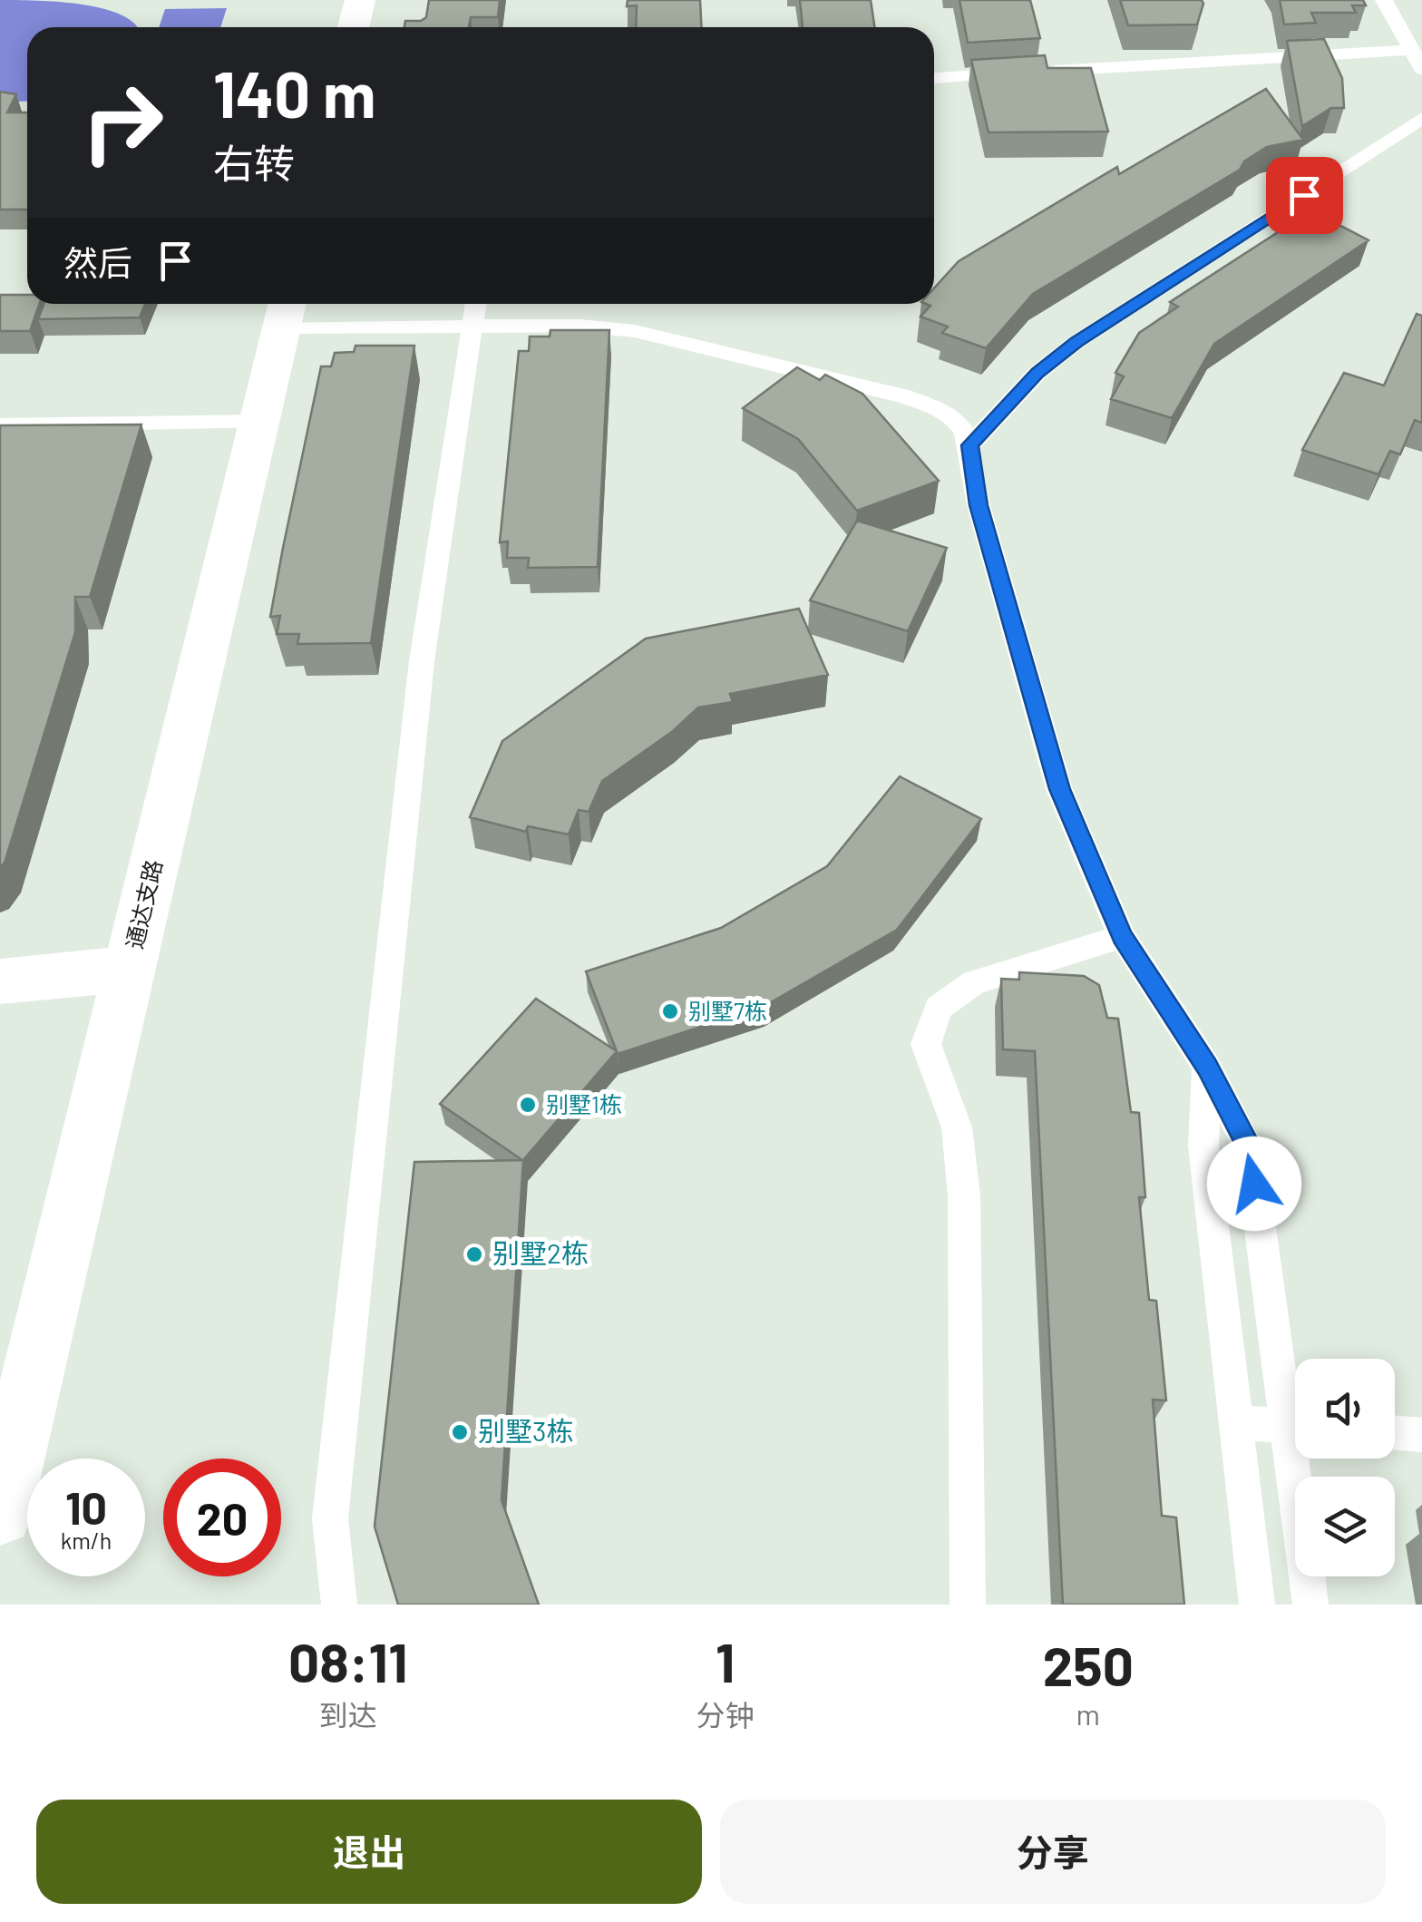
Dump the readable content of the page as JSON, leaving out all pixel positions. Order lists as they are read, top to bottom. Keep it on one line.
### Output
{"streets":{"street":["通达支路"]},"places":["别墅7栋","别墅1栋","别墅2栋","别墅3栋"],"page":{"turn":["140 m","右转"],"then":"然后","speed":"10 km/h","limit":"20","eta":["08:11","到达","1","分钟","250","m"],"buttons":["退出","分享"]}}
